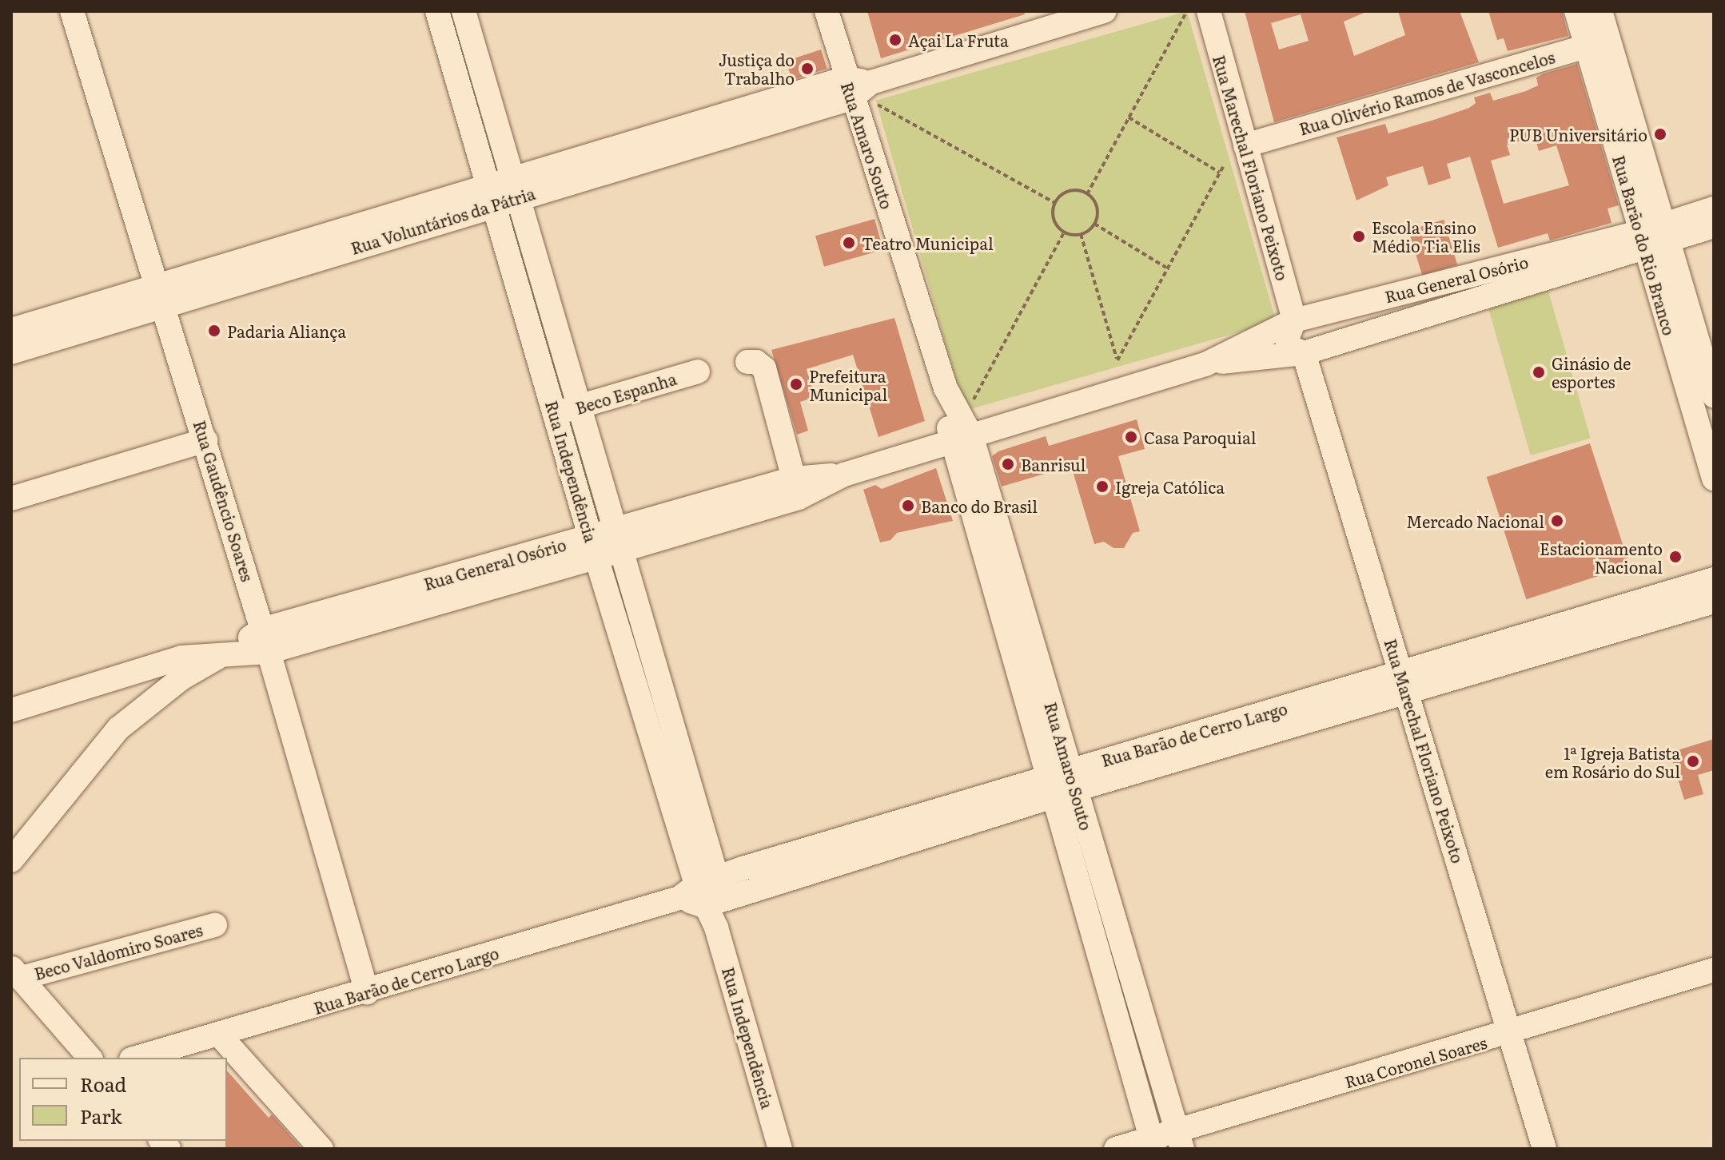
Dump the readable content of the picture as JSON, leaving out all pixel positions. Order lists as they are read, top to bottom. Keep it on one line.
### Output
{"streets":{"street":["Rua Olivério Ramos de Vasconcelos","Rua Amaro Souto","Rua Marechal Floriano Peixoto","Rua Voluntários da Pátria","Rua Barão do Rio Branco","Rua General Osório","Beco Espanha","Rua Independência","Rua Gaudêncio Soares","Rua Barão de Cerro Largo","Beco Valdomiro Soares","Rua Coronel Soares"]},"crossings":[["Rua Olivério Ramos de Vasconcelos","Rua Marechal Floriano Peixoto"],["Rua Olivério Ramos de Vasconcelos","Rua Barão do Rio Branco"],["Rua Amaro Souto","Rua Voluntários da Pátria"],["Rua Amaro Souto","Rua General Osório"],["Rua Amaro Souto","Rua Barão de Cerro Largo"],["Rua Amaro Souto","Rua Coronel Soares"],["Rua Marechal Floriano Peixoto","Rua General Osório"],["Rua Marechal Floriano Peixoto","Rua Barão de Cerro Largo"],["Rua Marechal Floriano Peixoto","Rua Coronel Soares"],["Rua Voluntários da Pátria","Rua Independência"],["Rua Voluntários da Pátria","Rua Gaudêncio Soares"],["Rua Barão do Rio Branco","Rua General Osório"],["Rua General Osório","Rua Independência"],["Rua General Osório","Rua Gaudêncio Soares"],["Beco Espanha","Rua Independência"],["Rua Independência","Rua Barão de Cerro Largo"],["Rua Gaudêncio Soares","Rua Barão de Cerro Largo"]],"places":["Açai La Fruta","Justiça do Trabalho","PUB Universitário","Escola Ensino Médio Tia Elis","Teatro Municipal","Padaria Aliança","Ginásio de esportes","Prefeitura Municipal","Casa Paroquial","Banrisul","Igreja Católica","Banco do Brasil","Mercado Nacional","Estacionamento Nacional","1ª Igreja Batista em Rosário do Sul"],"legend":["Road","Park"]}
